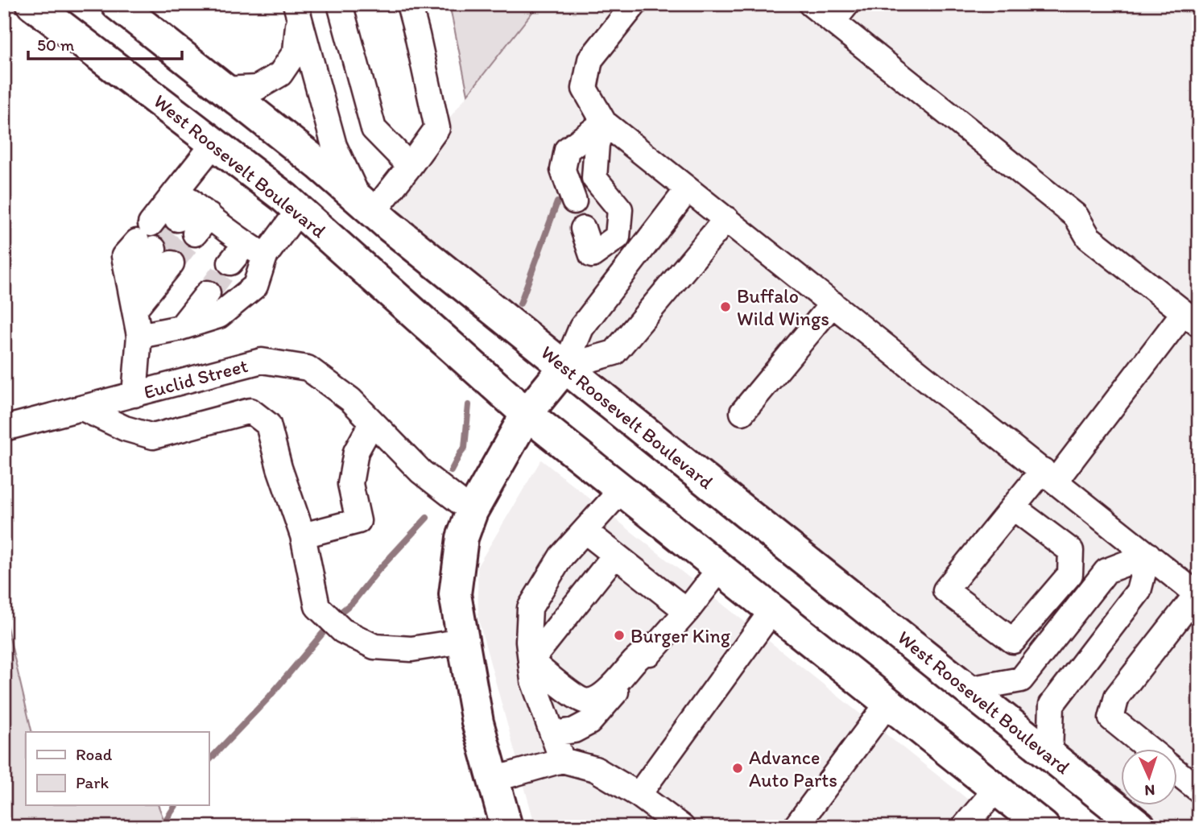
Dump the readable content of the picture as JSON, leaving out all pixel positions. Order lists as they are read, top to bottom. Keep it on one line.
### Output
{"streets":{"main road":["West Roosevelt Boulevard"],"street":["Euclid Street"]},"places":["Buffalo Wild Wings","Burger King","Advance Auto Parts"],"legend":["Road","Park"],"scale_bar":"50 m","north":"bottom"}
